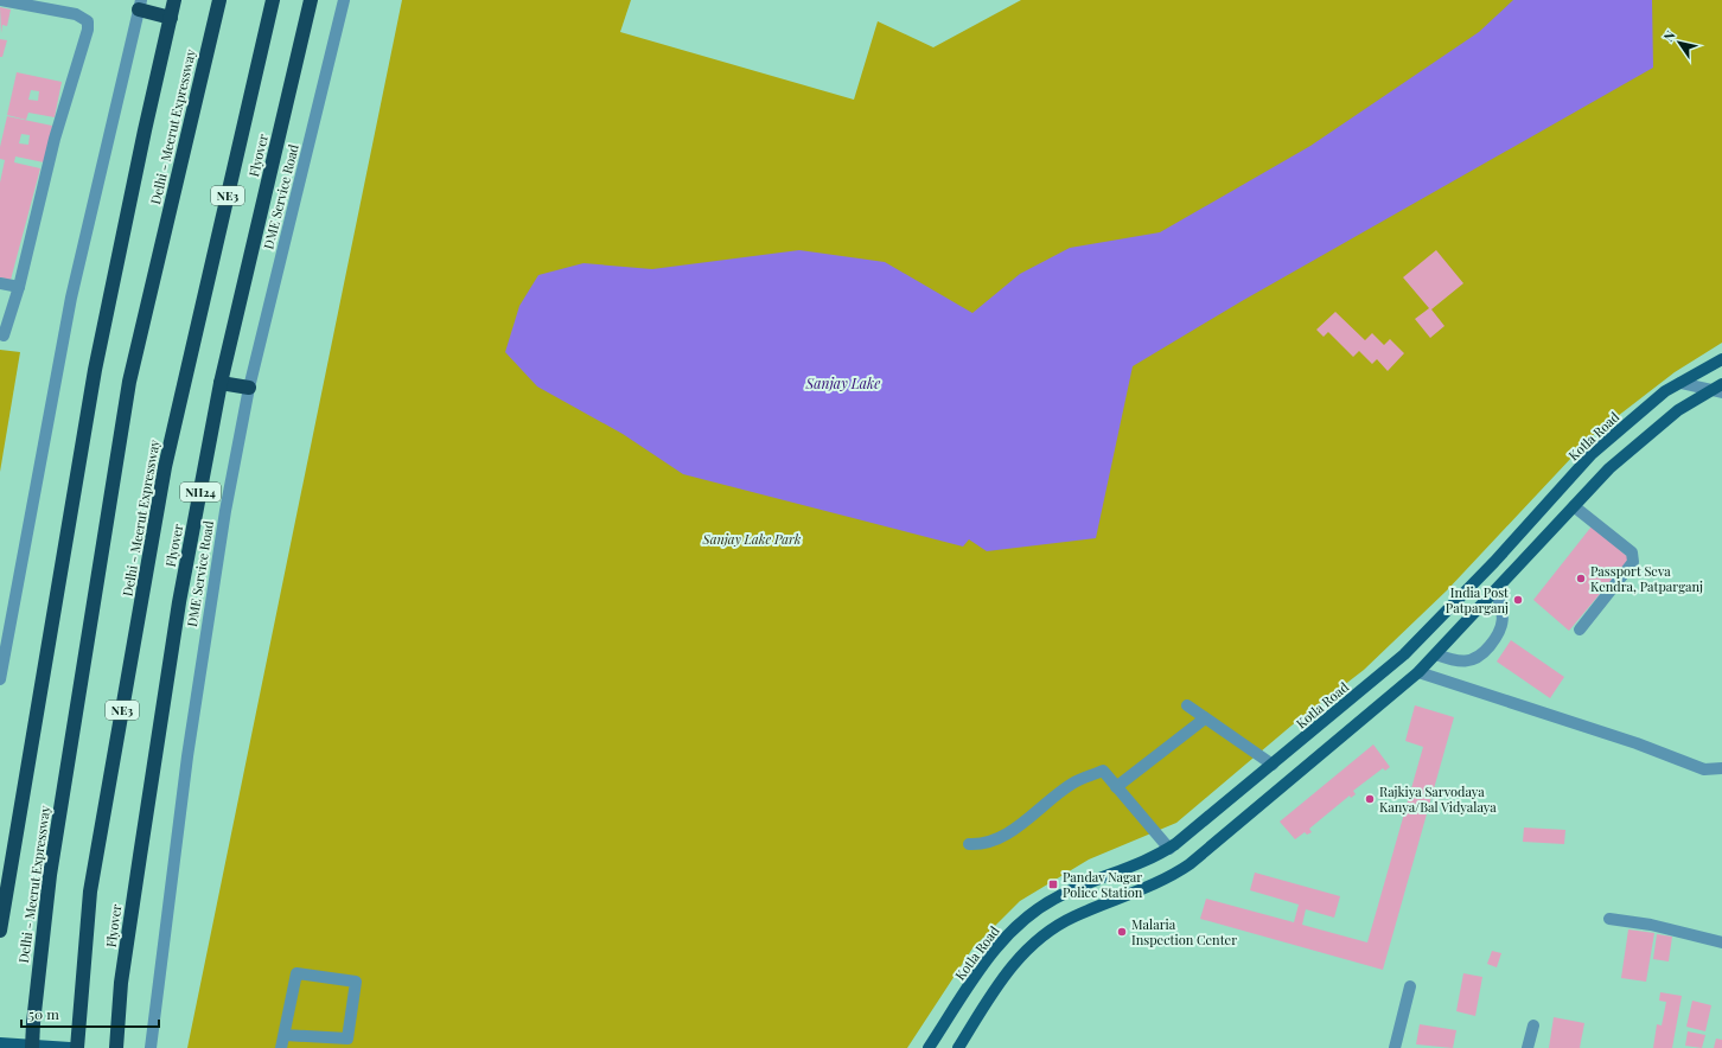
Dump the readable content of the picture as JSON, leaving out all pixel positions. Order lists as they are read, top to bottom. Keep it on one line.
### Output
{"streets":{"highway":["Delhi - Meerut Expressway","Flyover","NE3","NH24"],"main road":["Kotla Road"],"street":["DME Service Road"]},"water":["Sanjay Lake"],"parks":["Sanjay Lake Park"],"places":{"other":["Passport Seva Kendra, Patparganj","India Post Patparganj","Rajkiya Sarvodaya Kanya/Bal Vidyalaya","Malaria Inspection Center"],"transit":["Pandav Nagar Police Station"]},"scale_bar":"50 m","north":"top left"}
